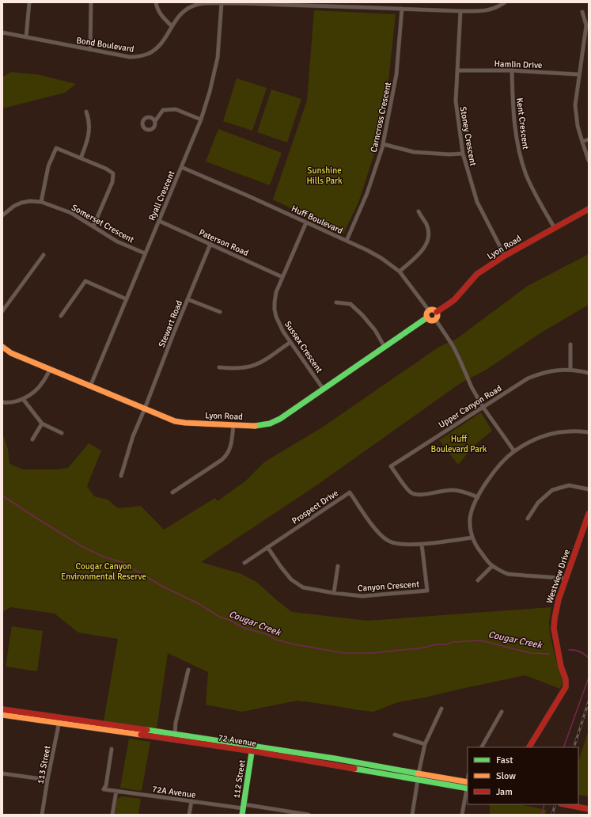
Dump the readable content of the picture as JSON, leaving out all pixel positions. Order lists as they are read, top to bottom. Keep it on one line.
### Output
{"streets":{"street":["Bond Boulevard","Hamlin Drive","Carncross Crescent","Kent Crescent","Stoney Crescent","Ryall Crescent","Huff Boulevard","Somerset Crescent","Paterson Road","Lyon Road","Stewart Road","Sussex Crescent","Upper Canyon Road","Prospect Drive","Westview Drive","Canyon Crescent","72 Avenue","113 Street","112 Street","72A Avenue"]},"crossings":[["Bond Boulevard","Carncross Crescent"],["Bond Boulevard","Stoney Crescent"],["Bond Boulevard","Ryall Crescent"],["Hamlin Drive","Kent Crescent"],["Hamlin Drive","Stoney Crescent"],["Carncross Crescent","Huff Boulevard"],["Kent Crescent","Lyon Road"],["Stoney Crescent","Lyon Road"],["Ryall Crescent","Huff Boulevard"],["Ryall Crescent","Somerset Crescent"],["Ryall Crescent","Paterson Road"],["Ryall Crescent","Lyon Road"],["Huff Boulevard","Lyon Road"],["Huff Boulevard","Sussex Crescent"],["Paterson Road","Stewart Road"],["Paterson Road","Sussex Crescent"],["Lyon Road","Stewart Road"],["Lyon Road","Sussex Crescent"],["Prospect Drive","Canyon Crescent"],["72 Avenue","113 Street"],["72 Avenue","112 Street"],["112 Street","72A Avenue"]],"water":["Cougar Creek"],"parks":["Sunshine Hills Park","Huff Boulevard Park","Cougar Canyon Environmental Reserve"],"legend":["Fast","Slow","Jam"]}
